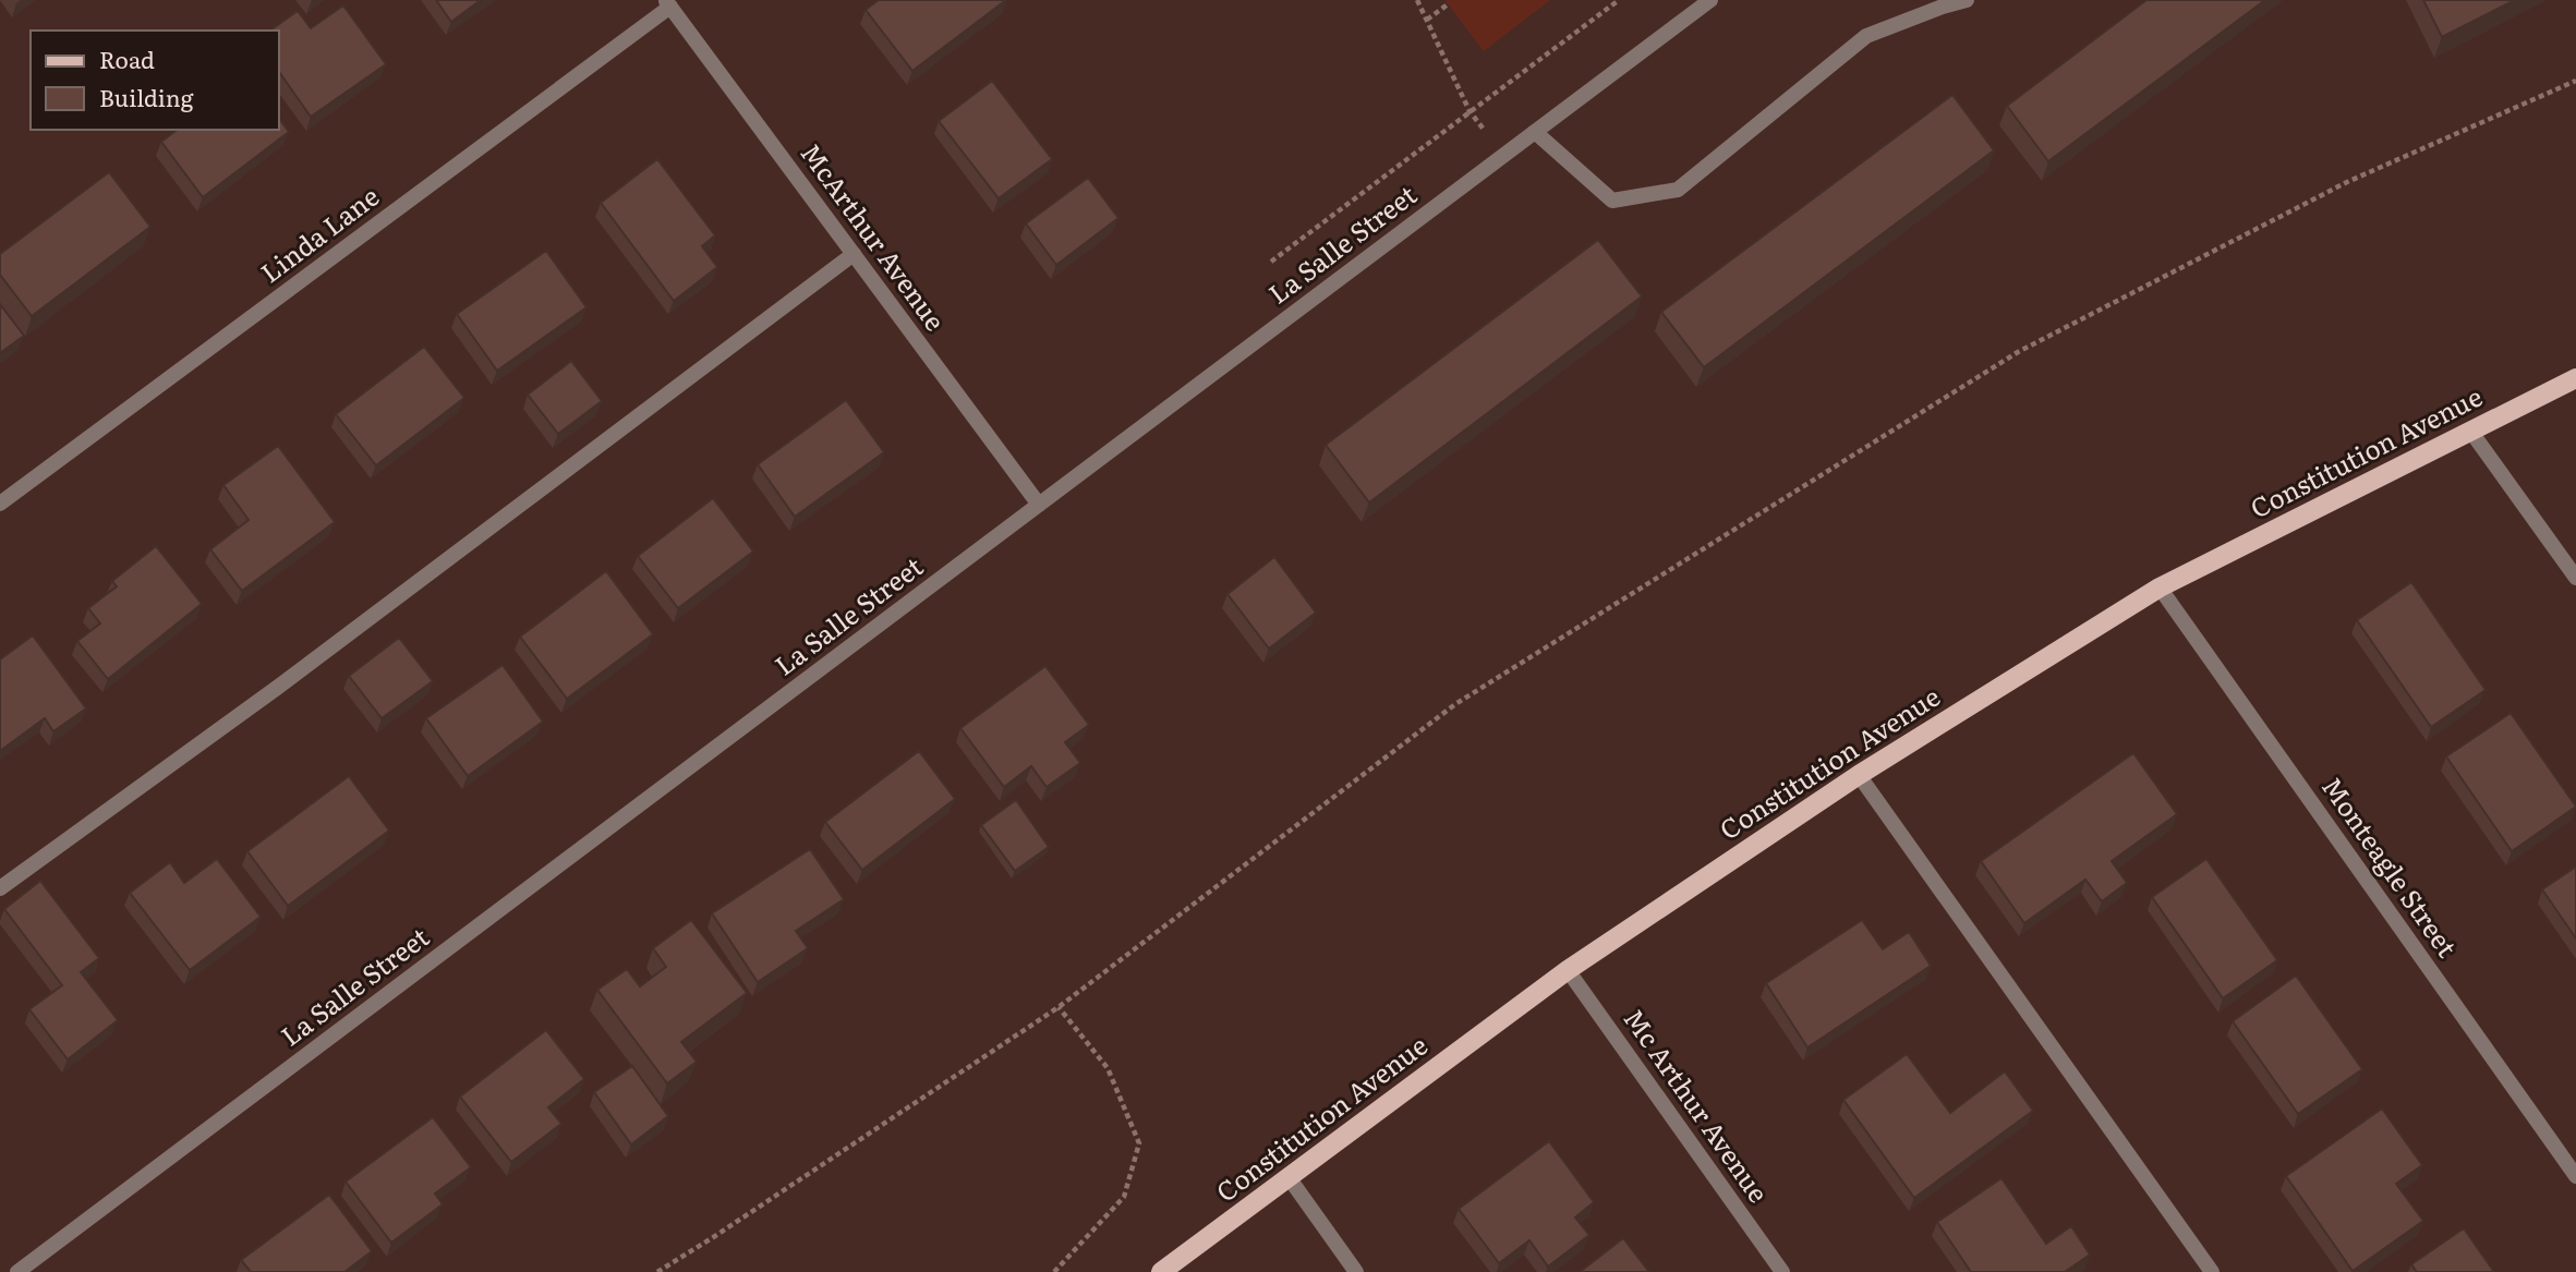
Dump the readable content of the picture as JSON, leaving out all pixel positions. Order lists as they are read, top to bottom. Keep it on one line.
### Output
{"streets":{"main road":["Constitution Avenue"],"street":["Linda Lane","McArthur Avenue","La Salle Street","Monteagle Street","Mc Arthur Avenue"]},"crossings":[["Linda Lane","McArthur Avenue"],["McArthur Avenue","La Salle Street"],["Constitution Avenue","Monteagle Street"],["Constitution Avenue","Mc Arthur Avenue"]],"legend":["Road","Building"]}
